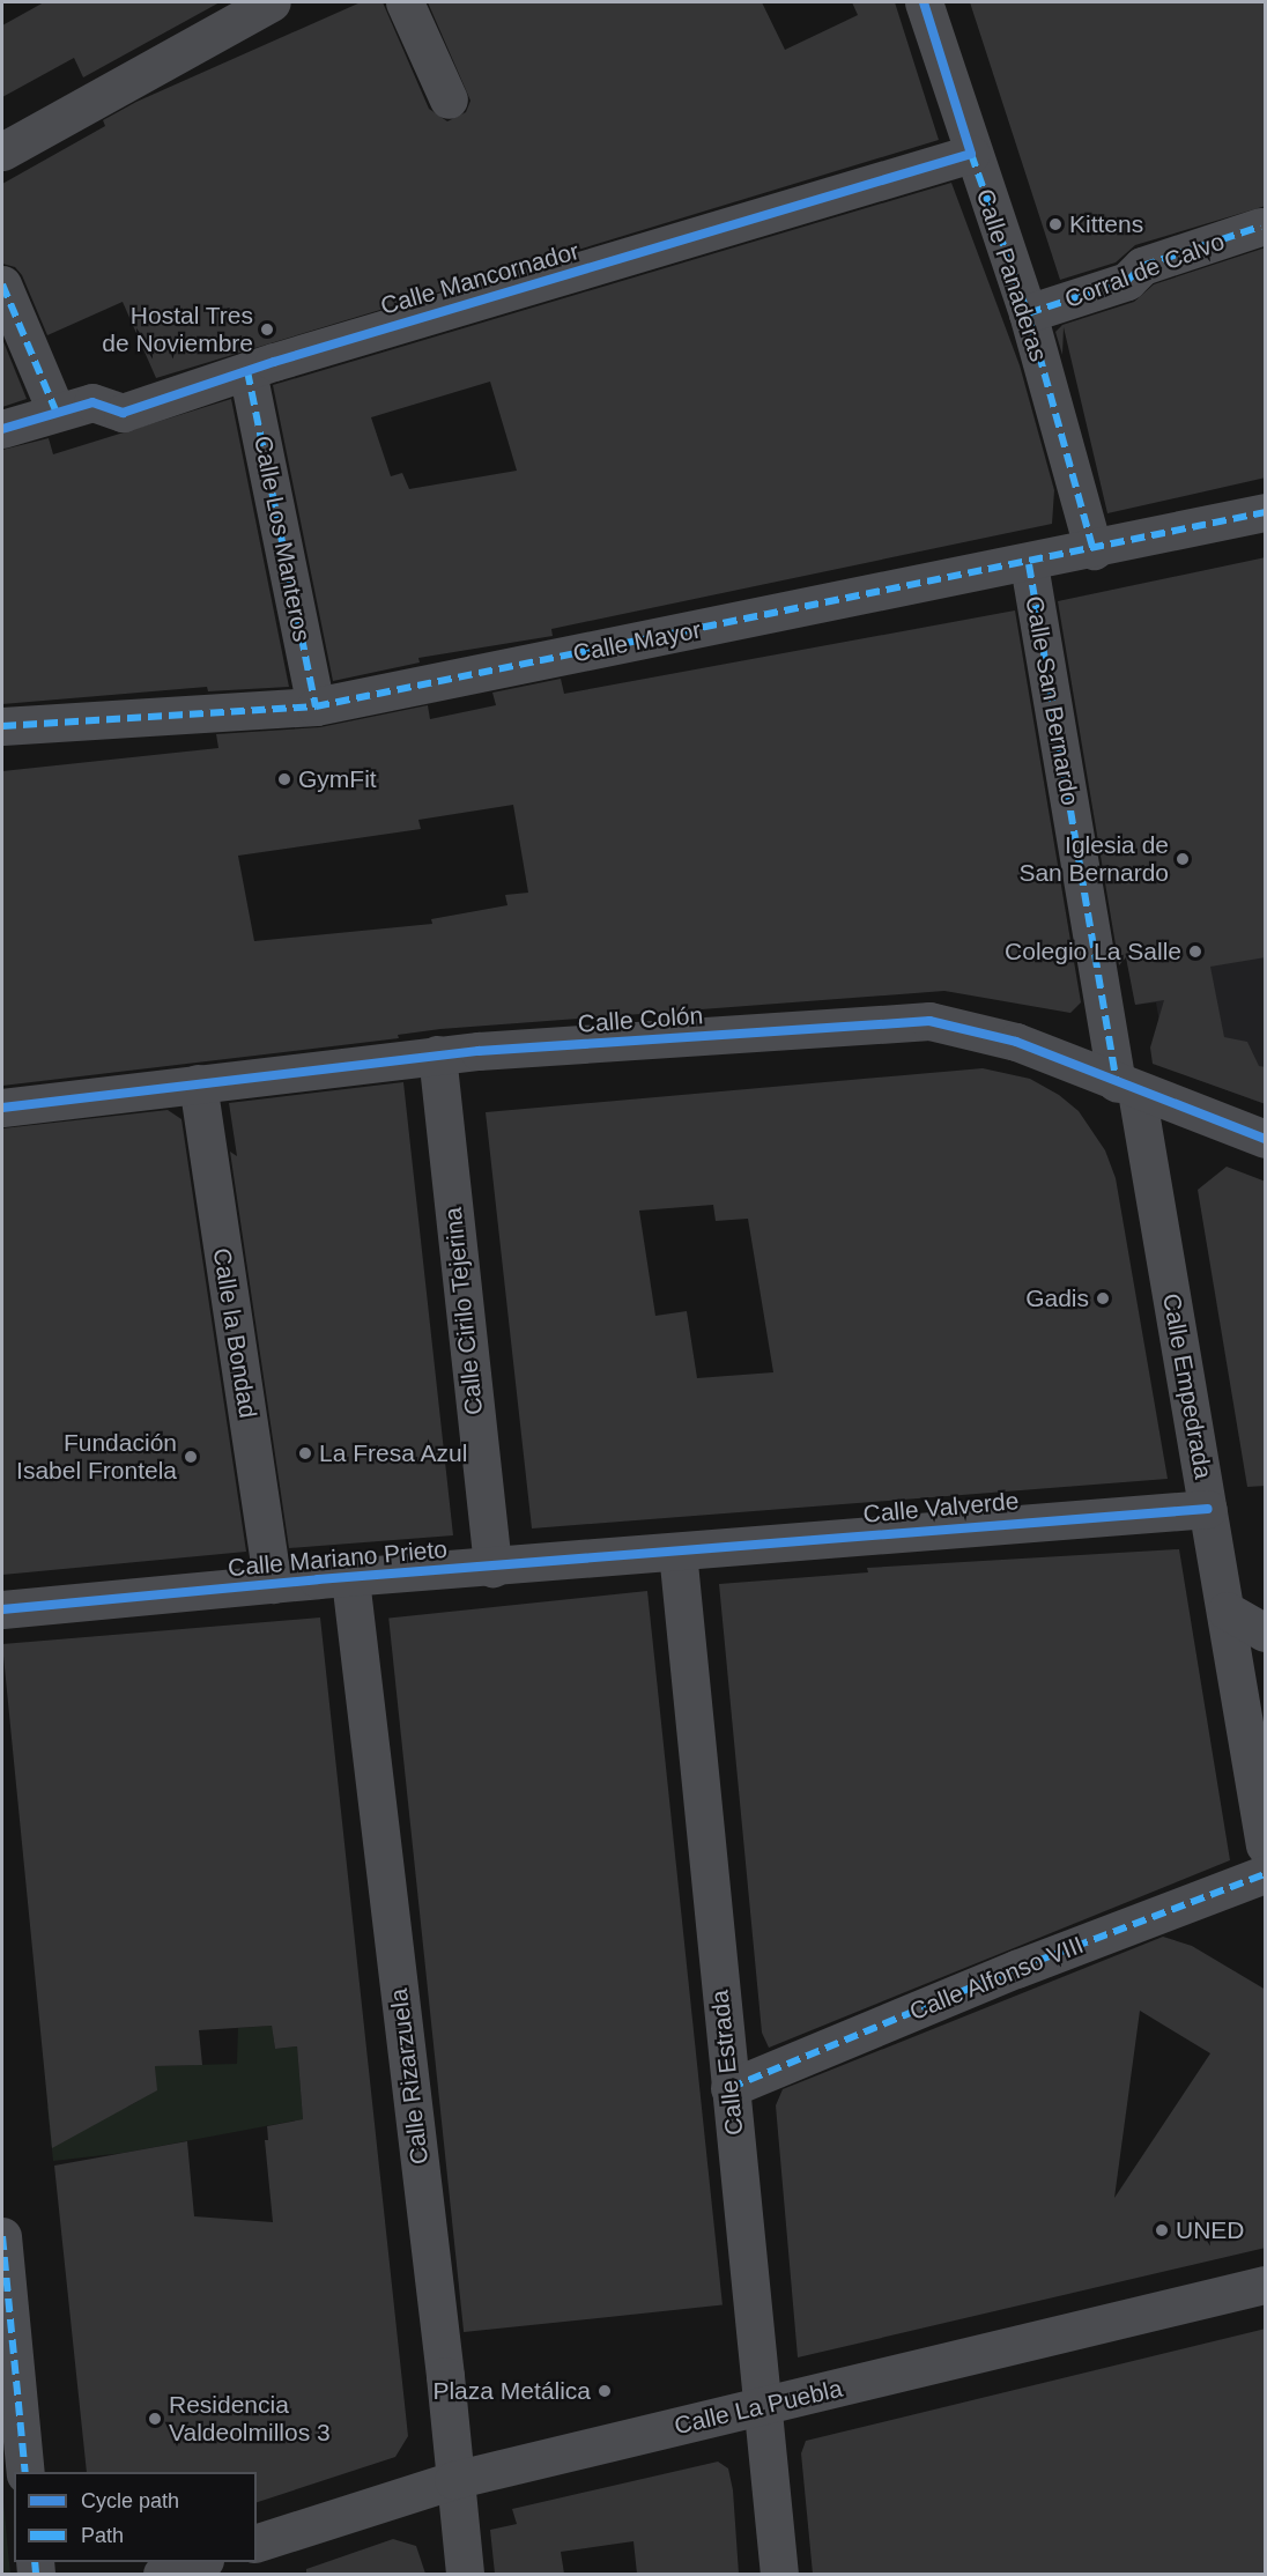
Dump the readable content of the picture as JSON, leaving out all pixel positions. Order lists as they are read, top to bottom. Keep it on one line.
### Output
{"streets":{"street":["Corral de Calvo","Calle Panaderas","Calle Mancornador","Calle Los Manteros","Calle Mayor","Calle San Bernardo","Calle Colón","Calle Cirilo Tejerina","Calle la Bondad","Calle Empedrada","Calle Valverde","Calle Mariano Prieto","Calle Alfonso VIII","Calle Estrada","Calle Rizarzuela","Calle La Puebla"]},"crossings":[["Corral de Calvo","Calle Panaderas"],["Calle Panaderas","Calle Mancornador"],["Calle Panaderas","Calle Mayor"],["Calle Mancornador","Calle Los Manteros"],["Calle Los Manteros","Calle Mayor"],["Calle Mayor","Calle San Bernardo"],["Calle San Bernardo","Calle Colón"],["Calle San Bernardo","Calle Empedrada"],["Calle Colón","Calle Cirilo Tejerina"],["Calle Colón","Calle la Bondad"],["Calle Colón","Calle Empedrada"],["Calle Cirilo Tejerina","Calle Mariano Prieto"],["Calle la Bondad","Calle Mariano Prieto"],["Calle Empedrada","Calle Valverde"],["Calle Valverde","Calle Mariano Prieto"],["Calle Valverde","Calle Estrada"],["Calle Mariano Prieto","Calle Estrada"],["Calle Mariano Prieto","Calle Rizarzuela"],["Calle Alfonso VIII","Calle Estrada"],["Calle Estrada","Calle La Puebla"],["Calle Rizarzuela","Calle La Puebla"]],"places":["Kittens","Hostal Tres de Noviembre","GymFit","Iglesia de San Bernardo","Colegio La Salle","Gadis","La Fresa Azul","Fundación Isabel Frontela","UNED","Plaza Metálica","Residencia Valdeolmillos 3"],"legend":["Cycle path","Path"]}
